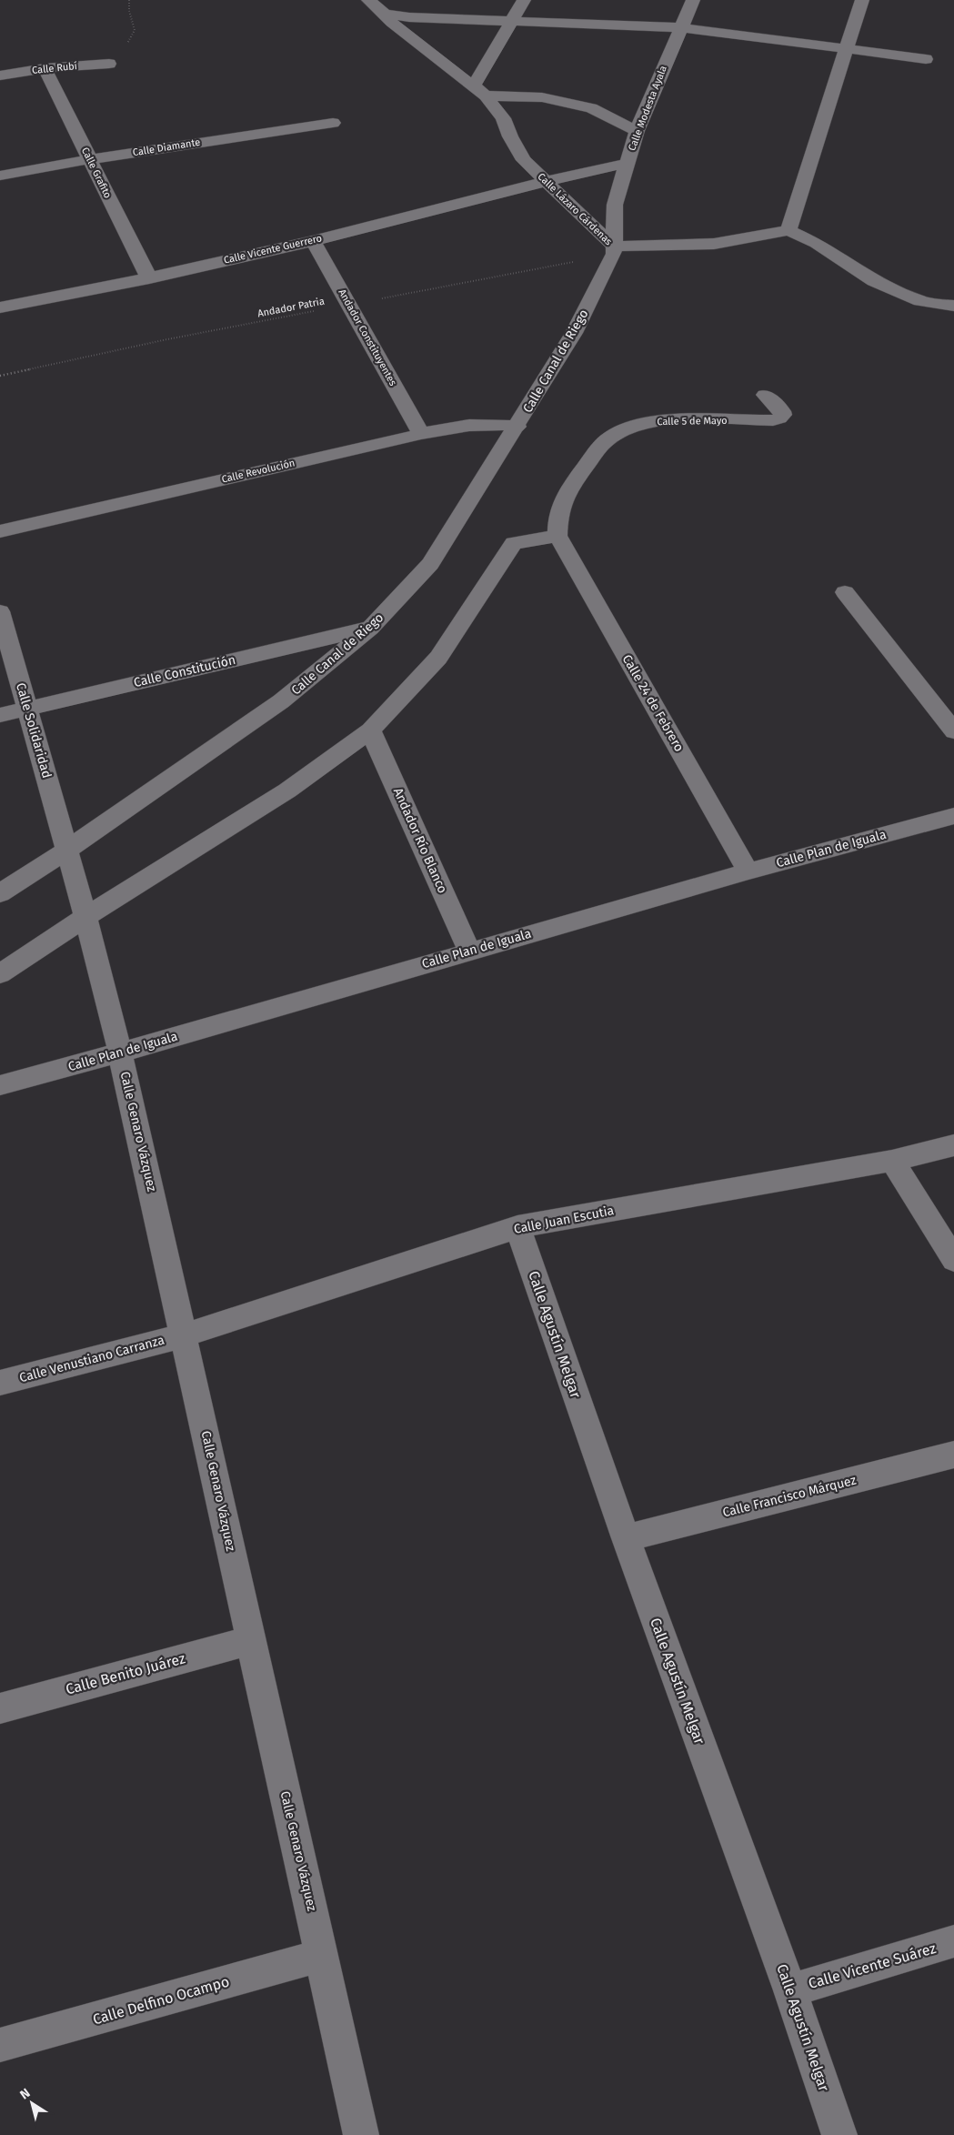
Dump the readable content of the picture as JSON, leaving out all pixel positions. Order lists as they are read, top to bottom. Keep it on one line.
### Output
{"streets":{"street":["Calle Rubí","Calle Modesta Ayala","Calle Diamante","Calle Grafito","Calle Lázaro Cárdenas","Calle Vicente Guerrero","Andador Constituyentes","Calle Canal de Riego","Calle 5 de Mayo","Calle Revolución","Calle Constitución","Calle 24 de Febrero","Calle Solidaridad","Andador Río Blanco","Calle Plan de Iguala","Calle Genaro Vázquez","Calle Juan Escutia","Calle Agustín Melgar","Calle Venustiano Carranza","Calle Francisco Márquez","Calle Benito Juárez","Calle Vicente Suárez","Calle Delfino Ocampo"],"path":["Andador Patria"]},"crossings":[["Calle Rubí","Calle Grafito"],["Calle Modesta Ayala","Calle Lázaro Cárdenas"],["Calle Modesta Ayala","Calle Vicente Guerrero"],["Calle Modesta Ayala","Andador Patria"],["Calle Modesta Ayala","Calle Canal de Riego"],["Calle Diamante","Calle Grafito"],["Calle Grafito","Calle Vicente Guerrero"],["Calle Lázaro Cárdenas","Calle Vicente Guerrero"],["Calle Lázaro Cárdenas","Andador Patria"],["Calle Lázaro Cárdenas","Calle Canal de Riego"],["Calle Vicente Guerrero","Andador Constituyentes"],["Andador Patria","Andador Constituyentes"],["Andador Patria","Calle Canal de Riego"],["Andador Constituyentes","Calle Revolución"],["Calle Canal de Riego","Calle Revolución"],["Calle Canal de Riego","Calle Constitución"],["Calle Canal de Riego","Calle Solidaridad"],["Calle Canal de Riego","Calle Genaro Vázquez"],["Calle 5 de Mayo","Calle 24 de Febrero"],["Calle Constitución","Calle Solidaridad"],["Calle 24 de Febrero","Calle Plan de Iguala"],["Calle Solidaridad","Calle Genaro Vázquez"],["Andador Río Blanco","Calle Plan de Iguala"],["Calle Plan de Iguala","Calle Genaro Vázquez"],["Calle Genaro Vázquez","Calle Juan Escutia"],["Calle Genaro Vázquez","Calle Venustiano Carranza"],["Calle Genaro Vázquez","Calle Benito Juárez"],["Calle Genaro Vázquez","Calle Delfino Ocampo"],["Calle Juan Escutia","Calle Agustín Melgar"],["Calle Juan Escutia","Calle Venustiano Carranza"],["Calle Agustín Melgar","Calle Francisco Márquez"],["Calle Agustín Melgar","Calle Vicente Suárez"]],"north":"top left"}
